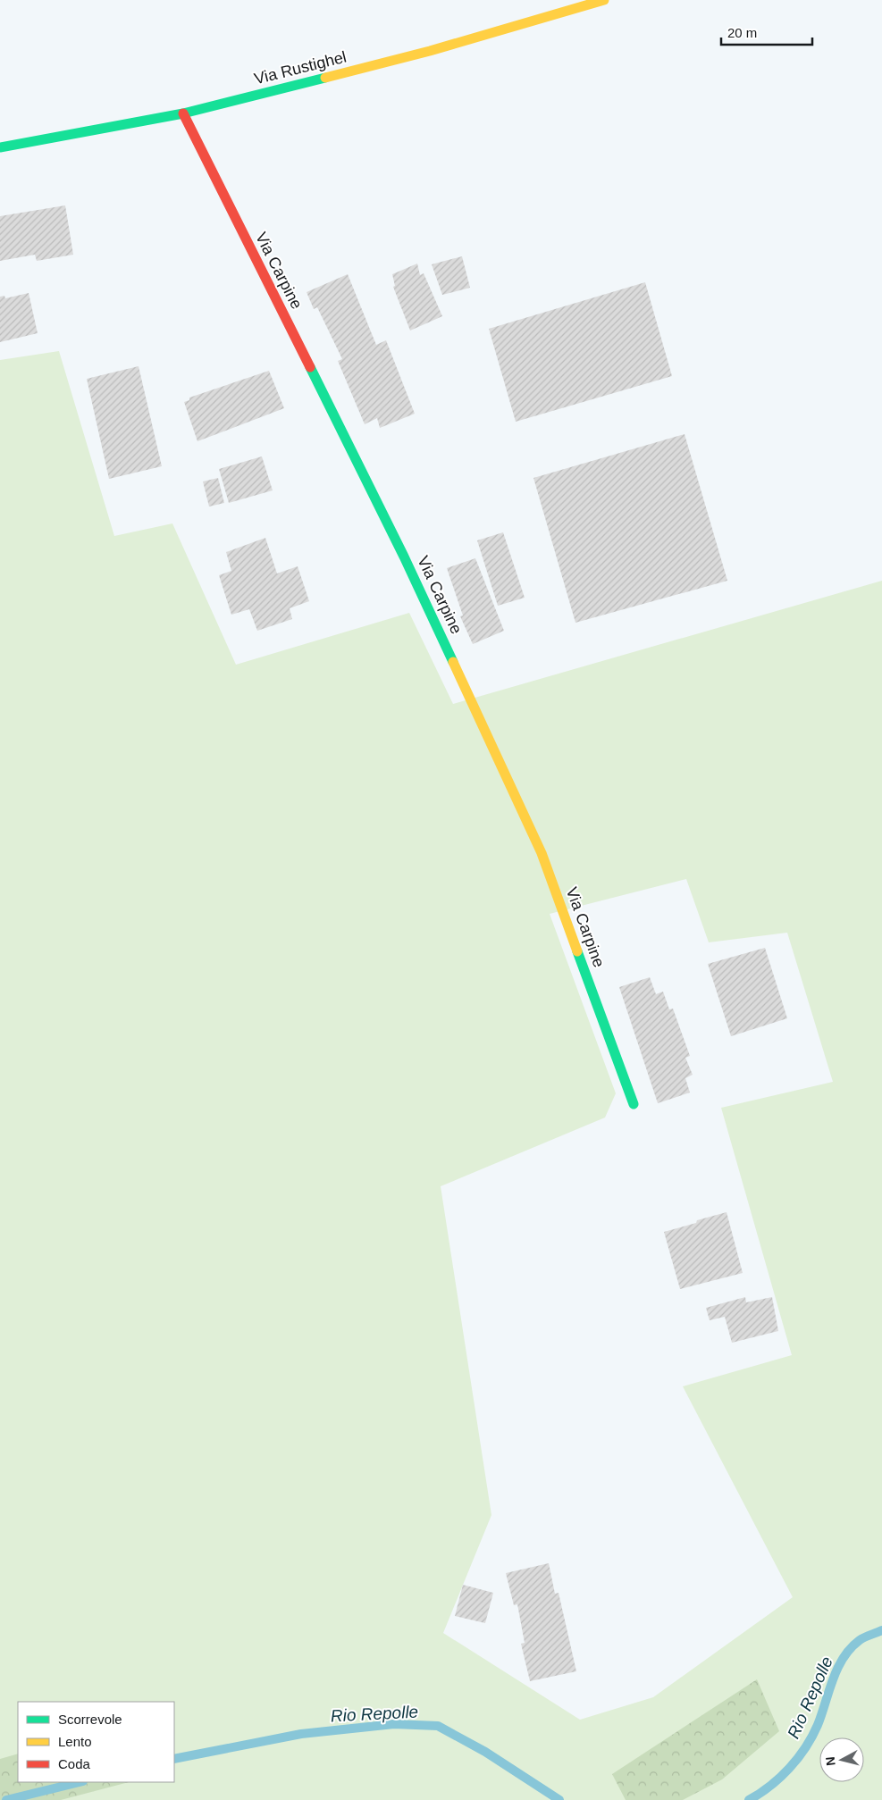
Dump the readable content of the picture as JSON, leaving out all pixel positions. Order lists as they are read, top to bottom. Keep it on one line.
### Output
{"streets":{"street":["Via Rustighel","Via Carpine"]},"crossings":[["Via Rustighel","Via Carpine"]],"water":["Rio Repolle"],"legend":["Scorrevole","Lento","Coda"],"scale_bar":"20 m","north":"left"}
